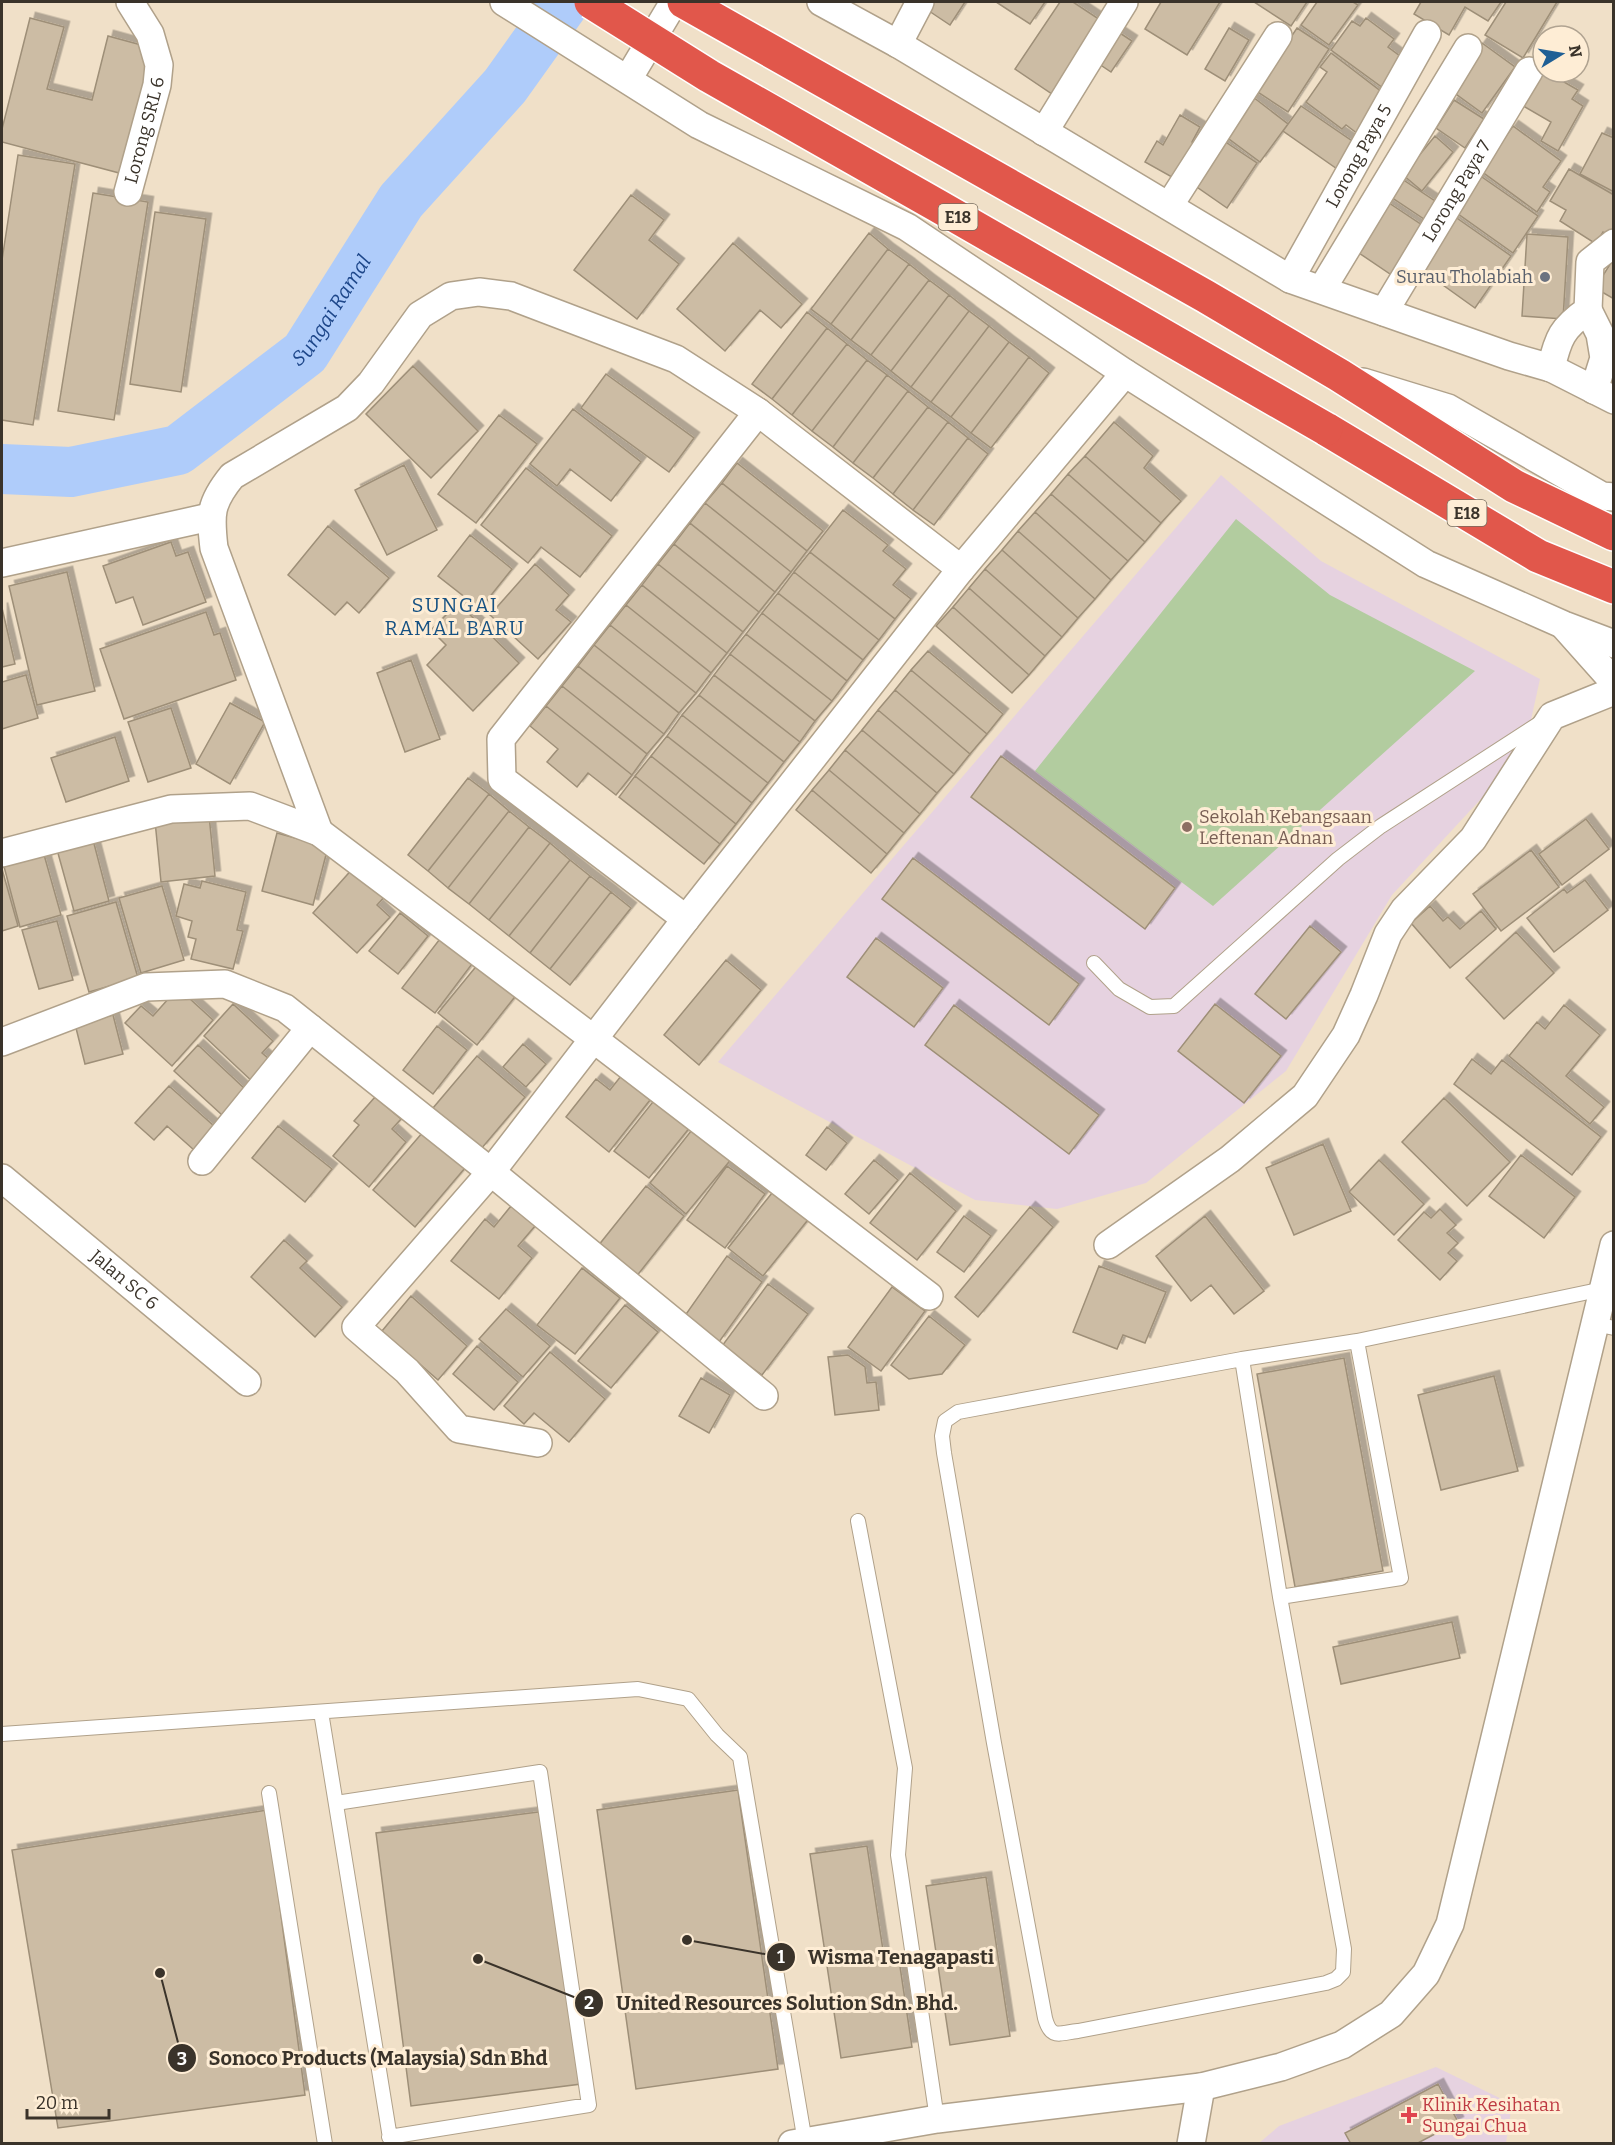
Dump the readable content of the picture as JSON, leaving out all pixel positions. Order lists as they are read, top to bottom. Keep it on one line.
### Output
{"streets":{"highway":["E18"],"street":["Lorong SRL 6","Lorong Paya 5","Lorong Paya 7","Jalan SC 6"]},"districts":["SUNGAI RAMAL BARU"],"water":["Sungai Ramal"],"places":{"other":["Surau Tholabiah","Sekolah Kebangsaan Leftenan Adnan","Wisma Tenagapasti","United Resources Solution Sdn. Bhd.","Sonoco Products (Malaysia) Sdn Bhd"],"health":["Klinik Kesihatan Sungai Chua"]},"scale_bar":"20 m","north":"right"}
